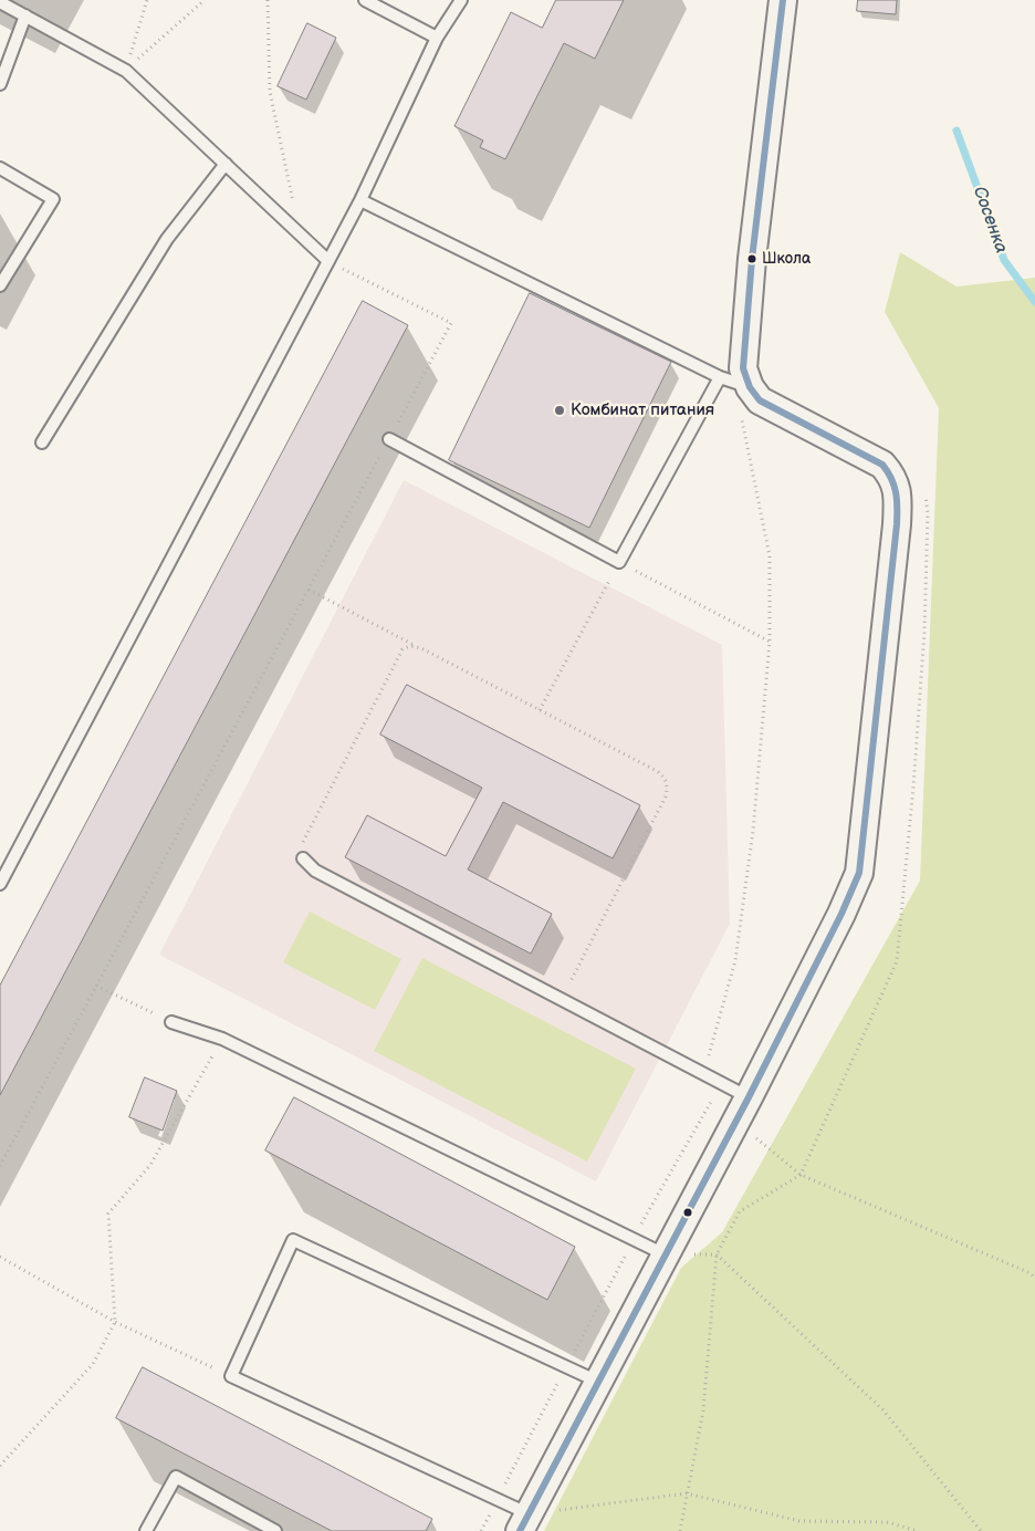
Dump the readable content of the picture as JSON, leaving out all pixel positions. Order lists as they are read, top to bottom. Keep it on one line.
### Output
{"water":["Сосенка"],"places":["Школа","Комбинат питания"]}
